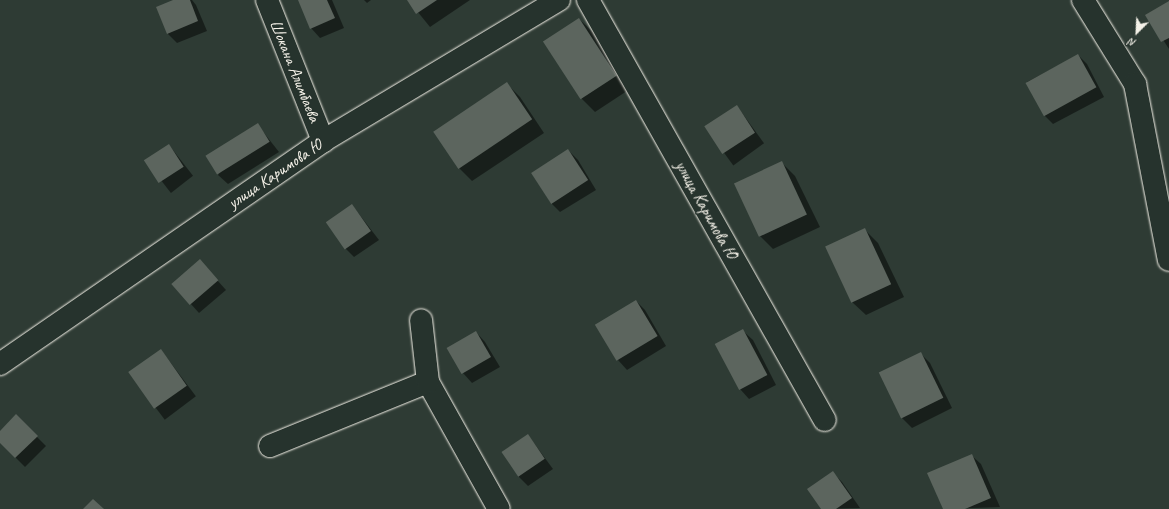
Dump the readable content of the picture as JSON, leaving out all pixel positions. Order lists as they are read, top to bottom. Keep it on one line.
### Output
{"streets":{"street":["Шокана Алимбаева","улица Каримова Ю"]},"crossings":[["Шокана Алимбаева","улица Каримова Ю"]],"north":"bottom left"}
